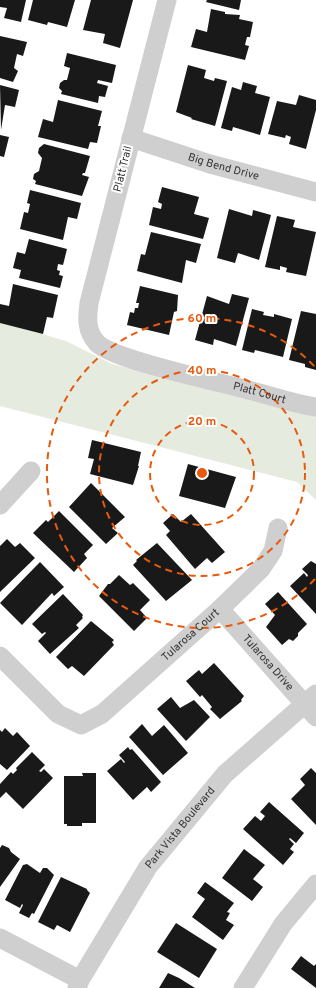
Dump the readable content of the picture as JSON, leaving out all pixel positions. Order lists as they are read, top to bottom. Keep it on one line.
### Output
{"streets":{"street":["Big Bend Drive","Platt Trail","Platt Court","Tularosa Court","Tularosa Drive","Park Vista Boulevard"]},"crossings":[["Big Bend Drive","Platt Trail"],["Platt Trail","Platt Court"],["Tularosa Court","Tularosa Drive"],["Tularosa Drive","Park Vista Boulevard"]],"rings":["60 m","40 m","20 m"]}
